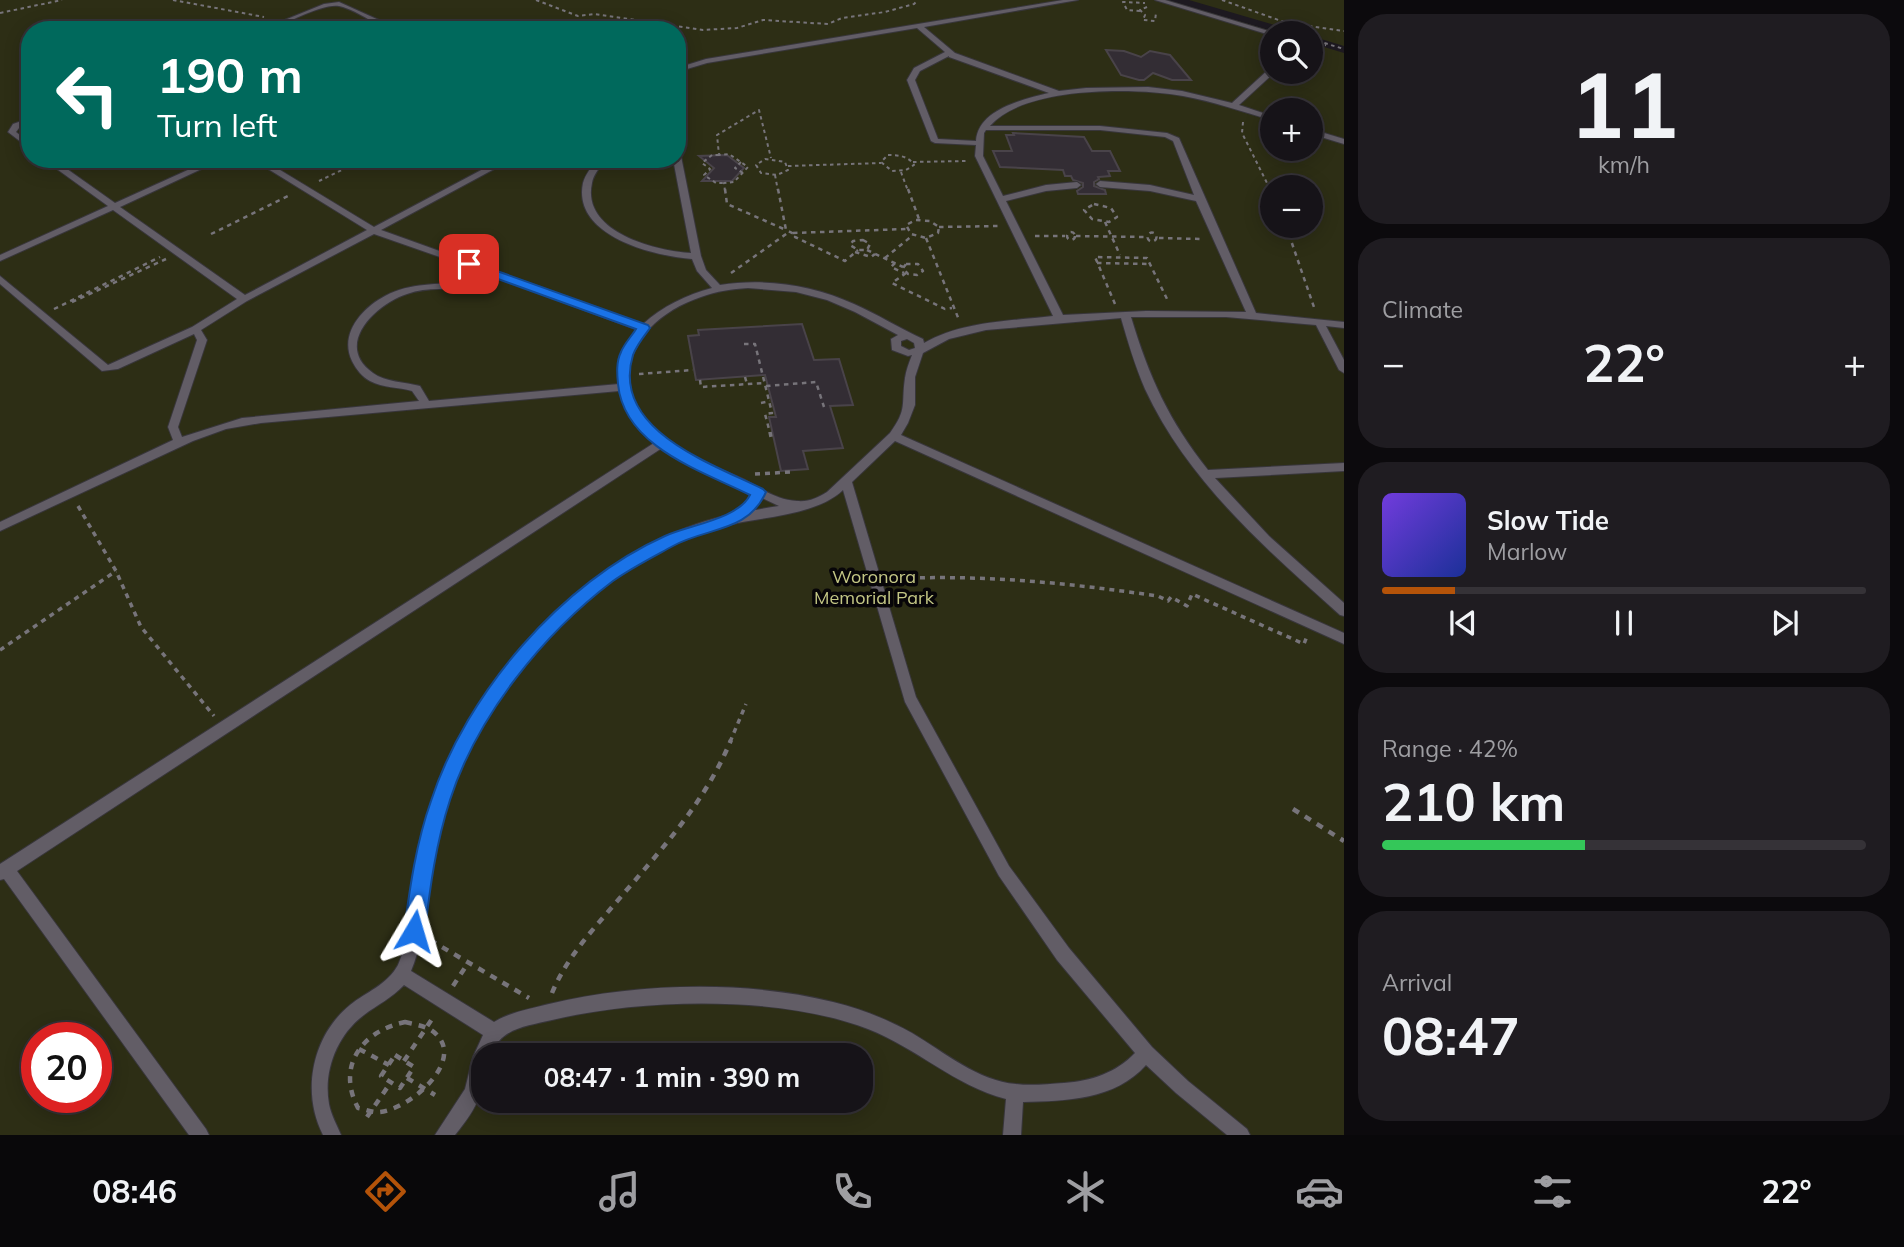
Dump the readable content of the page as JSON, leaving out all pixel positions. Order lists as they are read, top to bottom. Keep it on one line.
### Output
{"parks":["Woronora Memorial Park"],"page":{"tile":[["11","km/h"],"Climate",["Range · 42%","210 km"],["Arrival","08:47"]],"map_buttons":["+","−"],"turn":["190 m","Turn left"],"heat":["−","22°","+"],"song":["Slow Tide","Marlow"],"limit":"20","trip":"08:47 · 1 min · 390 m","tabs":["08:46","22°"]}}
